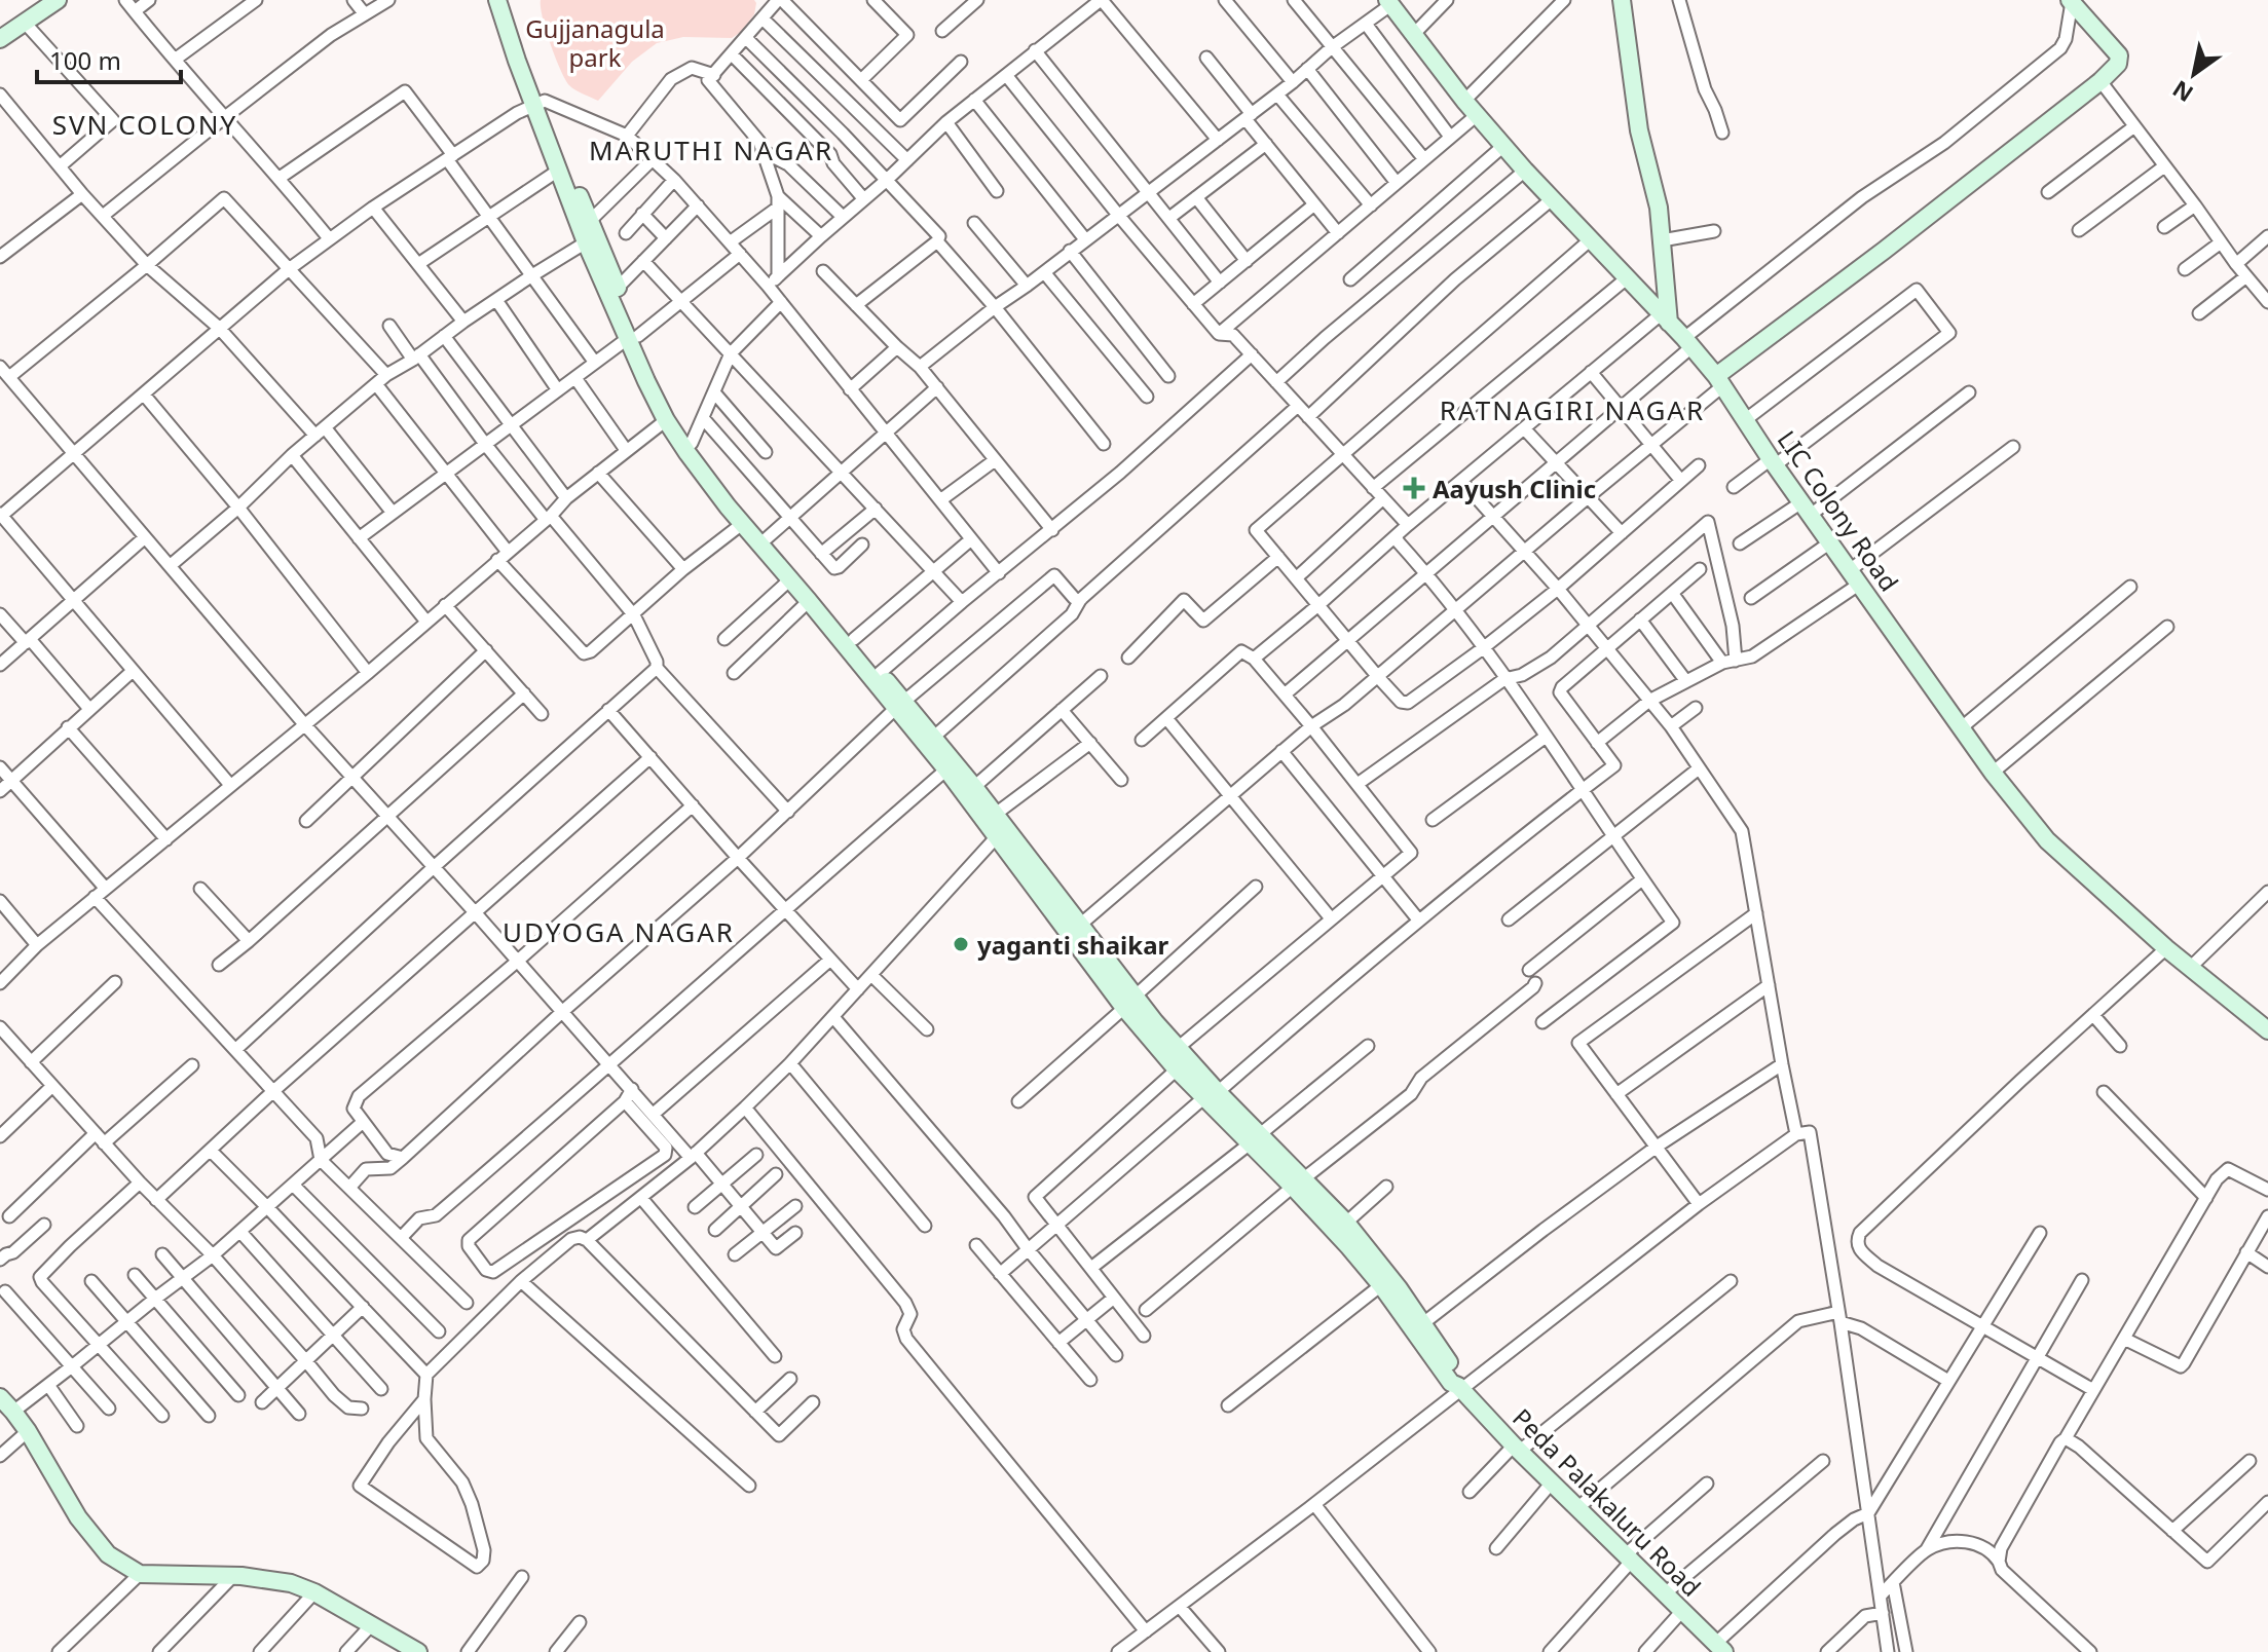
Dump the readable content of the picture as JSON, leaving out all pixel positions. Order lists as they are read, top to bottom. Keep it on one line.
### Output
{"streets":{"main road":["LIC Colony Road","Peda Palakaluru Road"]},"districts":["SVN COLONY","MARUTHI NAGAR","RATNAGIRI NAGAR","UDYOGA NAGAR"],"parks":["Gujjanagula park"],"places":{"health":["Aayush Clinic"],"other":["yaganti shaikar"]},"scale_bar":"100 m","north":"bottom left"}
